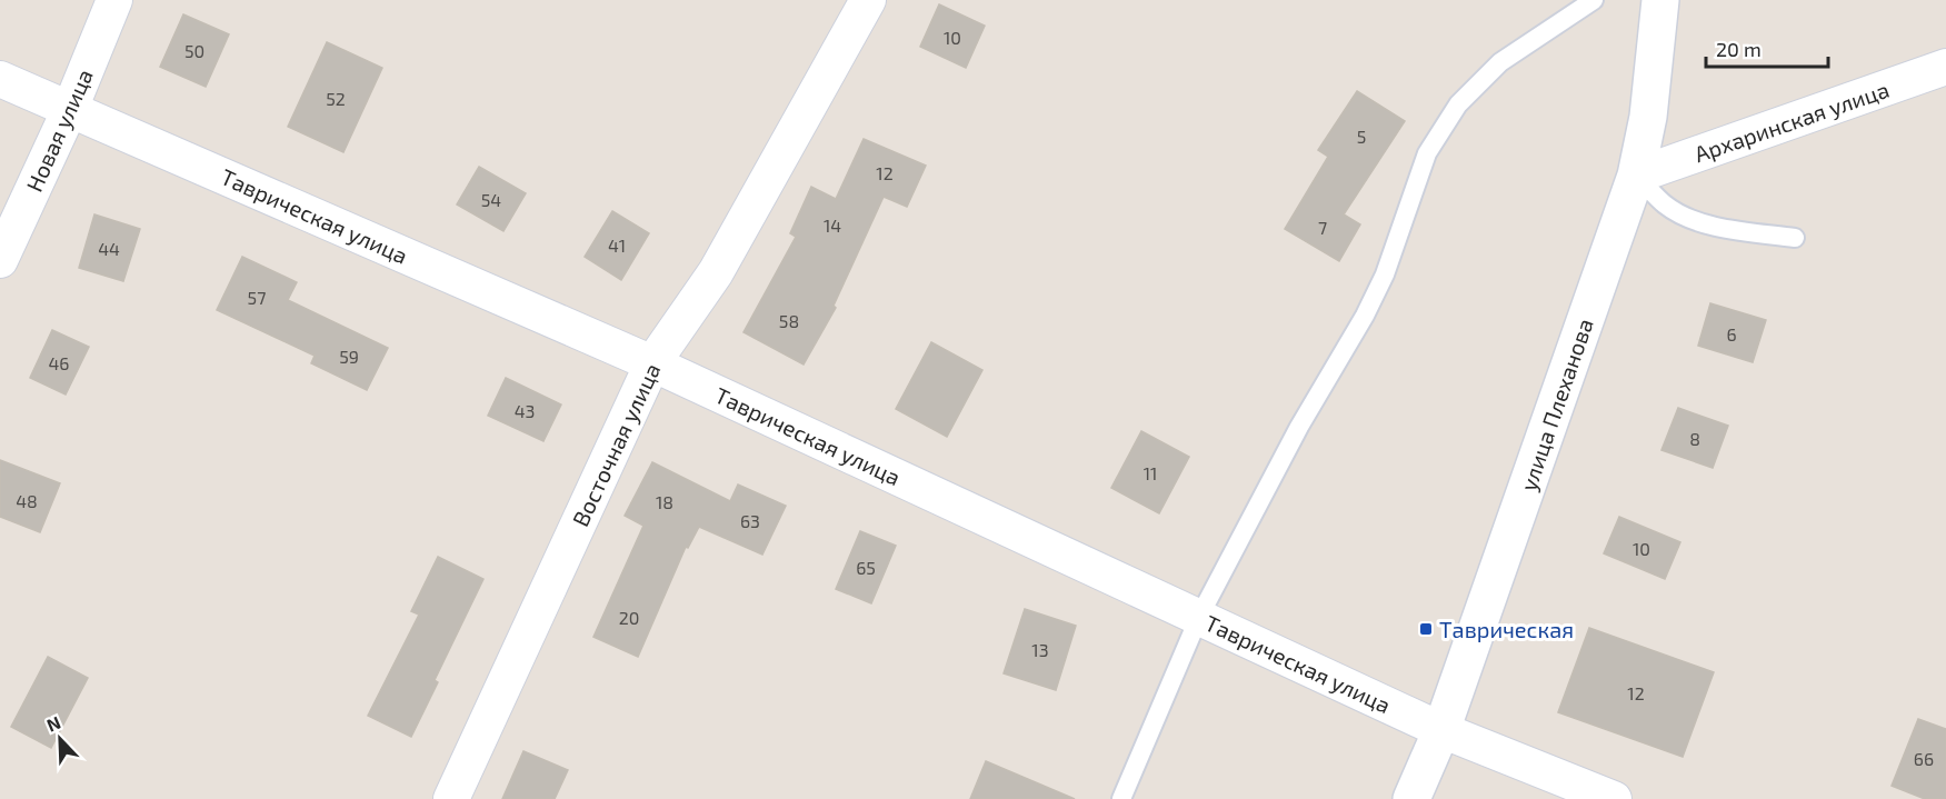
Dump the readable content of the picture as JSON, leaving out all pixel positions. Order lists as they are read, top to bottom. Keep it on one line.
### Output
{"streets":{"main road":["улица Плеханова"],"street":["Архаринская улица","Новая улица","Таврическая улица","Восточная улица"]},"crossings":[["Архаринская улица","улица Плеханова"],["Новая улица","Таврическая улица"],["Таврическая улица","улица Плеханова"],["Таврическая улица","Восточная улица"]],"places":{"transit":["Таврическая"]},"house_numbers":["10","50","52","5","12","54","14","7","41","44","57","58","6","59","46","43","8","11","48","18","63","10","65","20","13","12","66"],"scale_bar":"20 m","north":"top left"}
